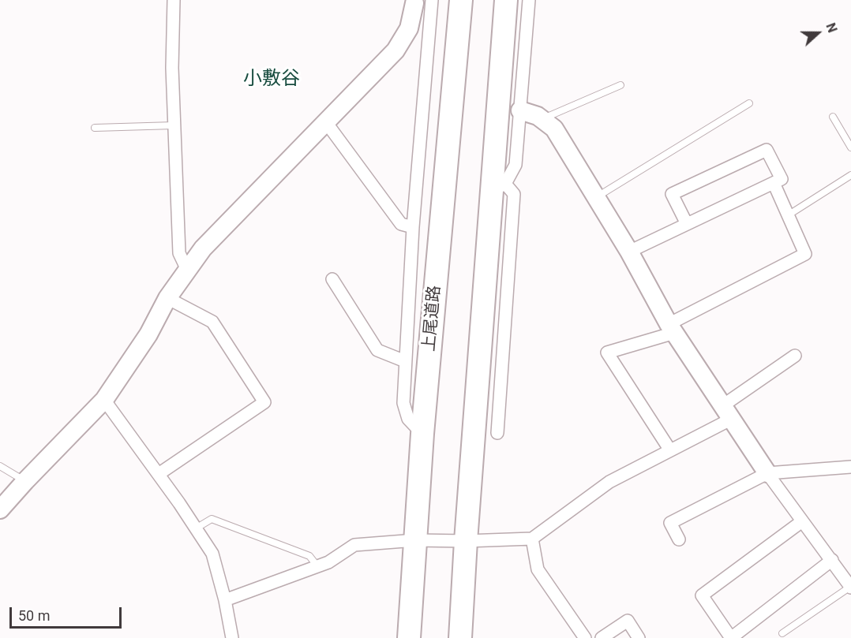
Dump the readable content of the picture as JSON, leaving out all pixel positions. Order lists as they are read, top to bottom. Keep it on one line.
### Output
{"streets":{"highway":["上尾道路"]},"districts":["小敷谷"],"scale_bar":"50 m","north":"right"}
